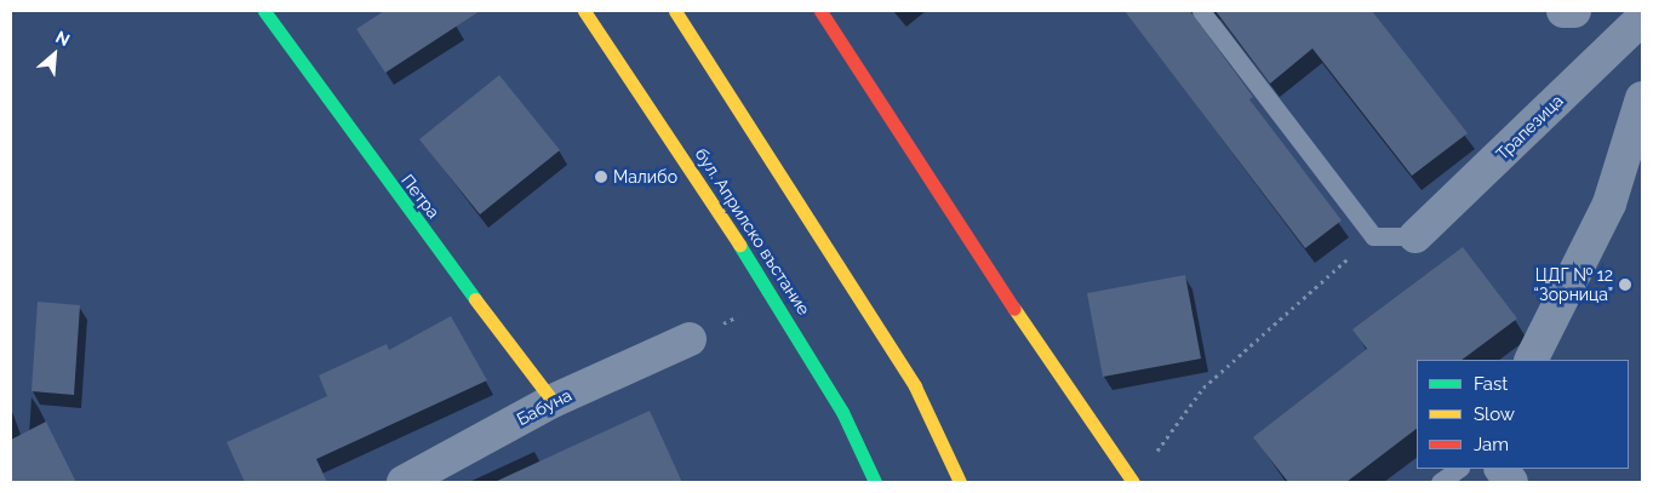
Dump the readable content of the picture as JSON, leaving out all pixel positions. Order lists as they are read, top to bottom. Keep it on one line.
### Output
{"streets":{"street":["Трапезица","Петра","бул. Априлско въстание","Бабуна"]},"crossings":[["Петра","Бабуна"]],"places":["Малибо","ЦДГ № 12 “Зорница”"],"legend":["Fast","Slow","Jam"],"north":"top right"}
